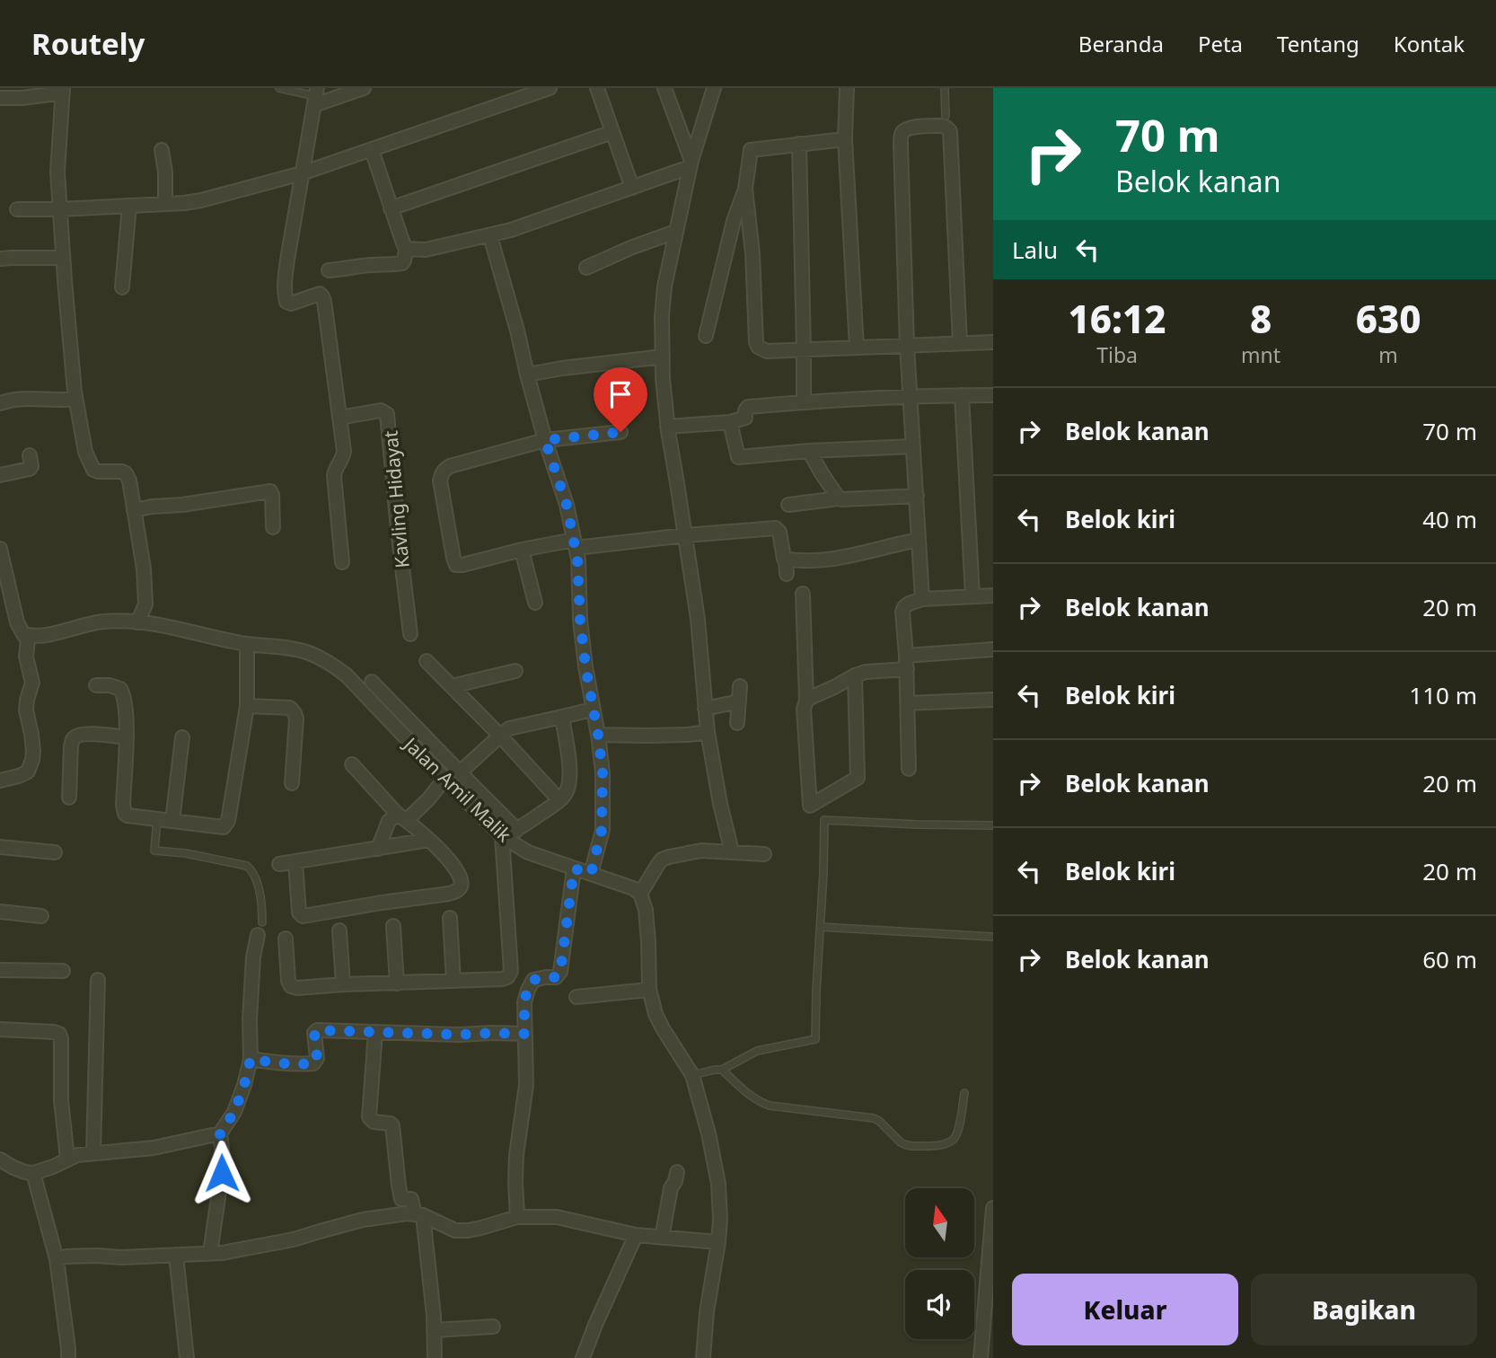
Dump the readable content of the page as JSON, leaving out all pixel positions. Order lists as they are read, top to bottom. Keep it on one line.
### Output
{"streets":{"street":["Kavling Hidayat","Jalan Amil Malik"]},"north":"top","page":{"header":"Routely","nav":["Beranda","Peta","Tentang","Kontak"],"turn":["70 m","Belok kanan"],"then":"Lalu","eta":["16:12","Tiba","8","mnt","630","m"],"list":[{"name":"Belok kanan","value":"70 m"},{"name":"Belok kiri","value":"40 m"},{"name":"Belok kanan","value":"20 m"},{"name":"Belok kiri","value":"110 m"},{"name":"Belok kanan","value":"20 m"},{"name":"Belok kiri","value":"20 m"},{"name":"Belok kanan","value":"60 m"}],"buttons":["Keluar","Bagikan"]}}
